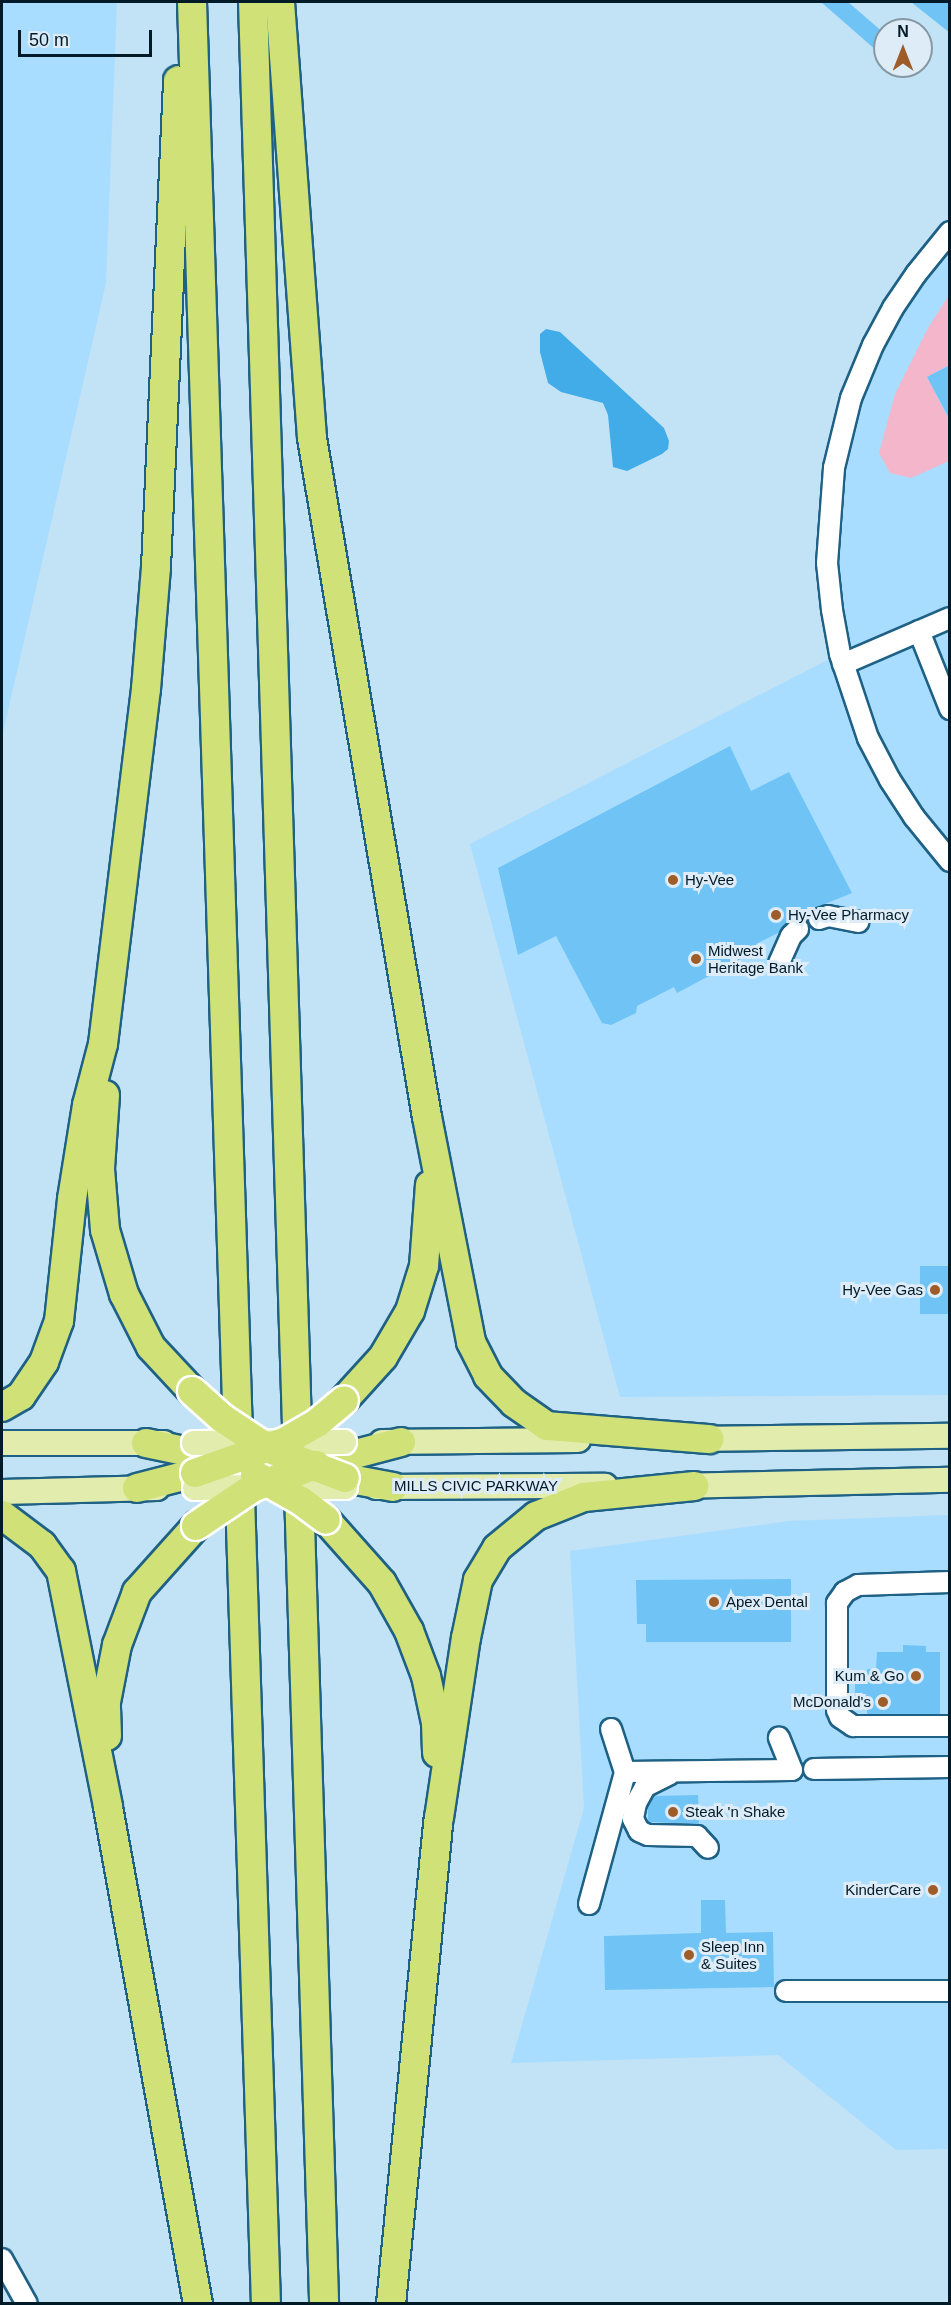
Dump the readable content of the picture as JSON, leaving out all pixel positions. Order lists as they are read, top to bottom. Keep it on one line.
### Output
{"streets":{"main road":["MILLS CIVIC PARKWAY"]},"places":["Hy-Vee","Hy-Vee Pharmacy","Midwest Heritage Bank","Hy-Vee Gas","Apex Dental","Kum & Go","McDonald's","Steak 'n Shake","KinderCare","Sleep Inn & Suites"],"scale_bar":"50 m","north":"top"}
